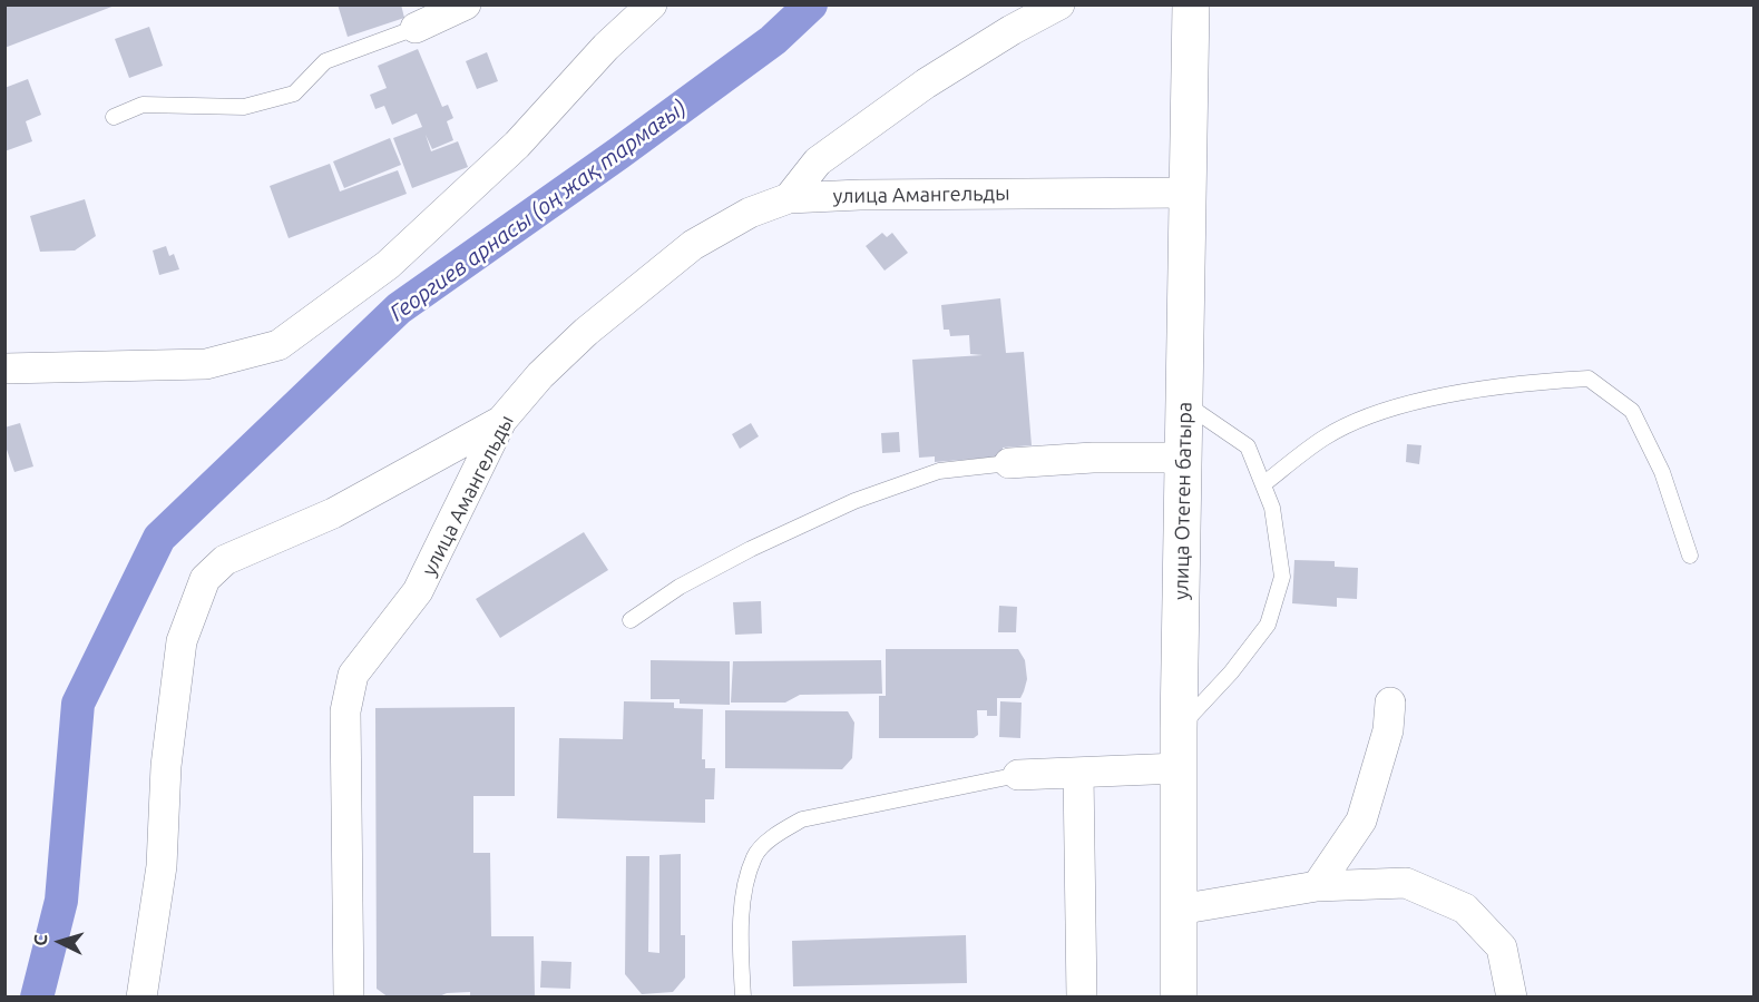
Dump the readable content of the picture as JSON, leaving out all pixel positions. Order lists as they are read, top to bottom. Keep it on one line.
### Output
{"streets":{"main road":["улица Отеген батыра"],"street":["улица Амангельды"]},"crossings":[["улица Амангельды","улица Отеген батыра"]],"water":["Георгиев арнасы (оң жақ тармағы)"],"north":"left"}
